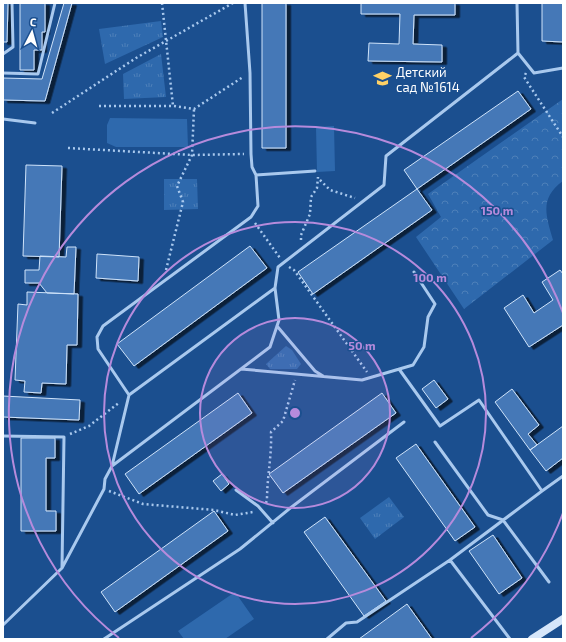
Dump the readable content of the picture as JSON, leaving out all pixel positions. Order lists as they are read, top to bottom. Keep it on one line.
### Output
{"places":{"school or university":["Детский сад №1614"]},"north":"top","rings":["150 m","100 m","50 m"]}
